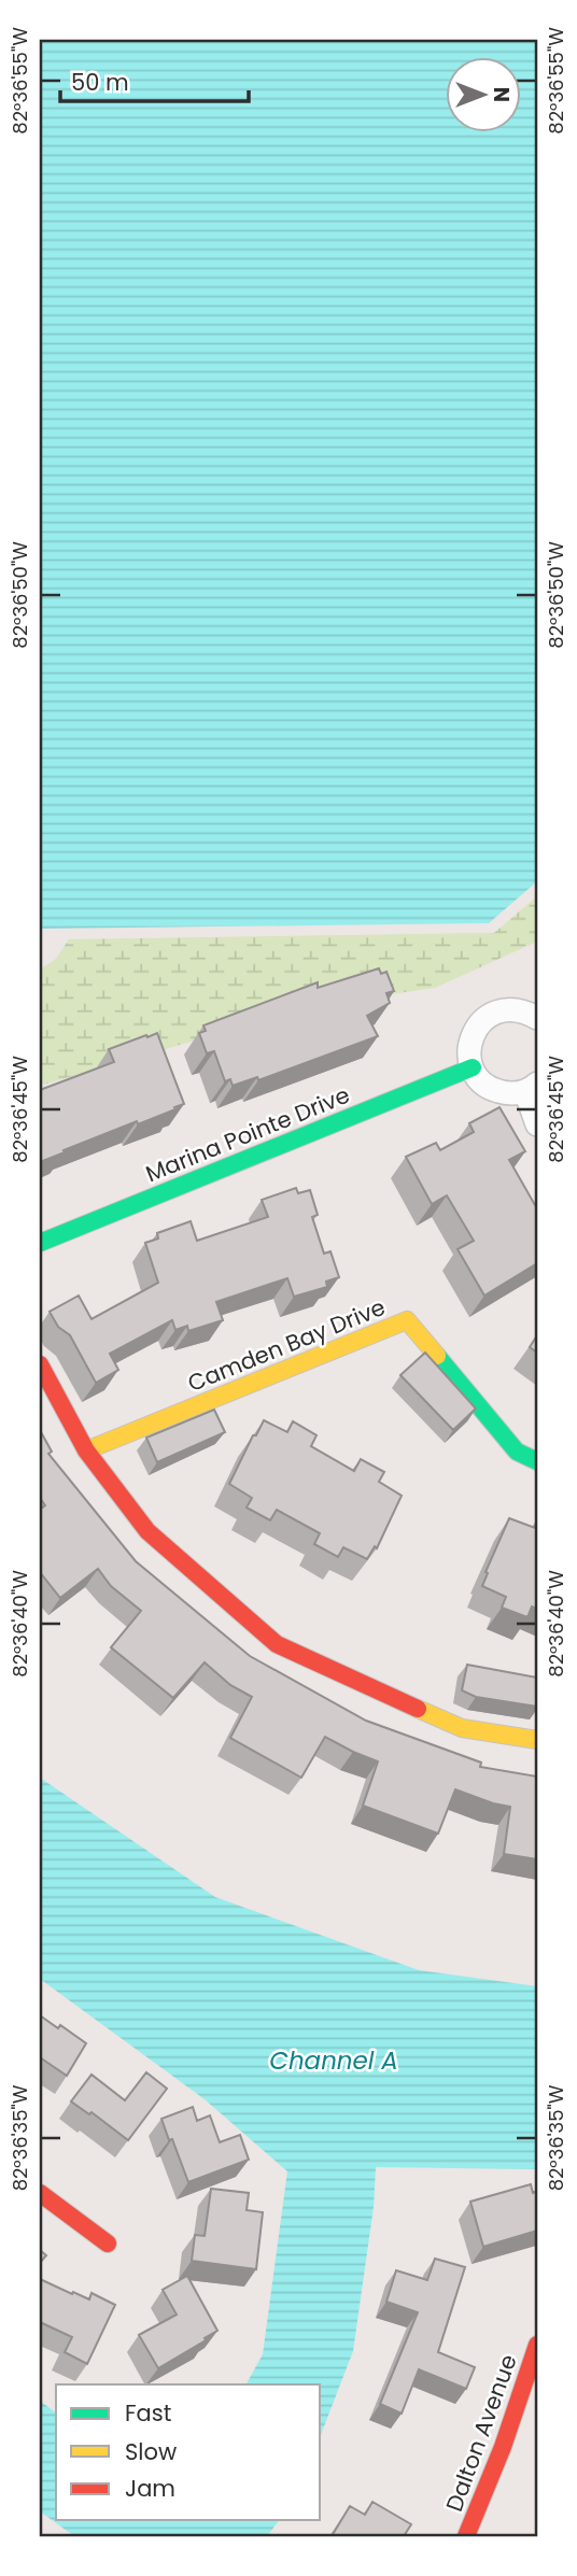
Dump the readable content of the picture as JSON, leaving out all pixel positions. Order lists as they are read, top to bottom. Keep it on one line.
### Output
{"streets":{"street":["Marina Pointe Drive","Camden Bay Drive","Dalton Avenue"]},"water":["Channel A"],"legend":["Fast","Slow","Jam"],"scale_bar":"50 m","north":"right","coordinates":["82°36'55\"W","82°36'50\"W","82°36'45\"W","82°36'40\"W","82°36'35\"W"]}
